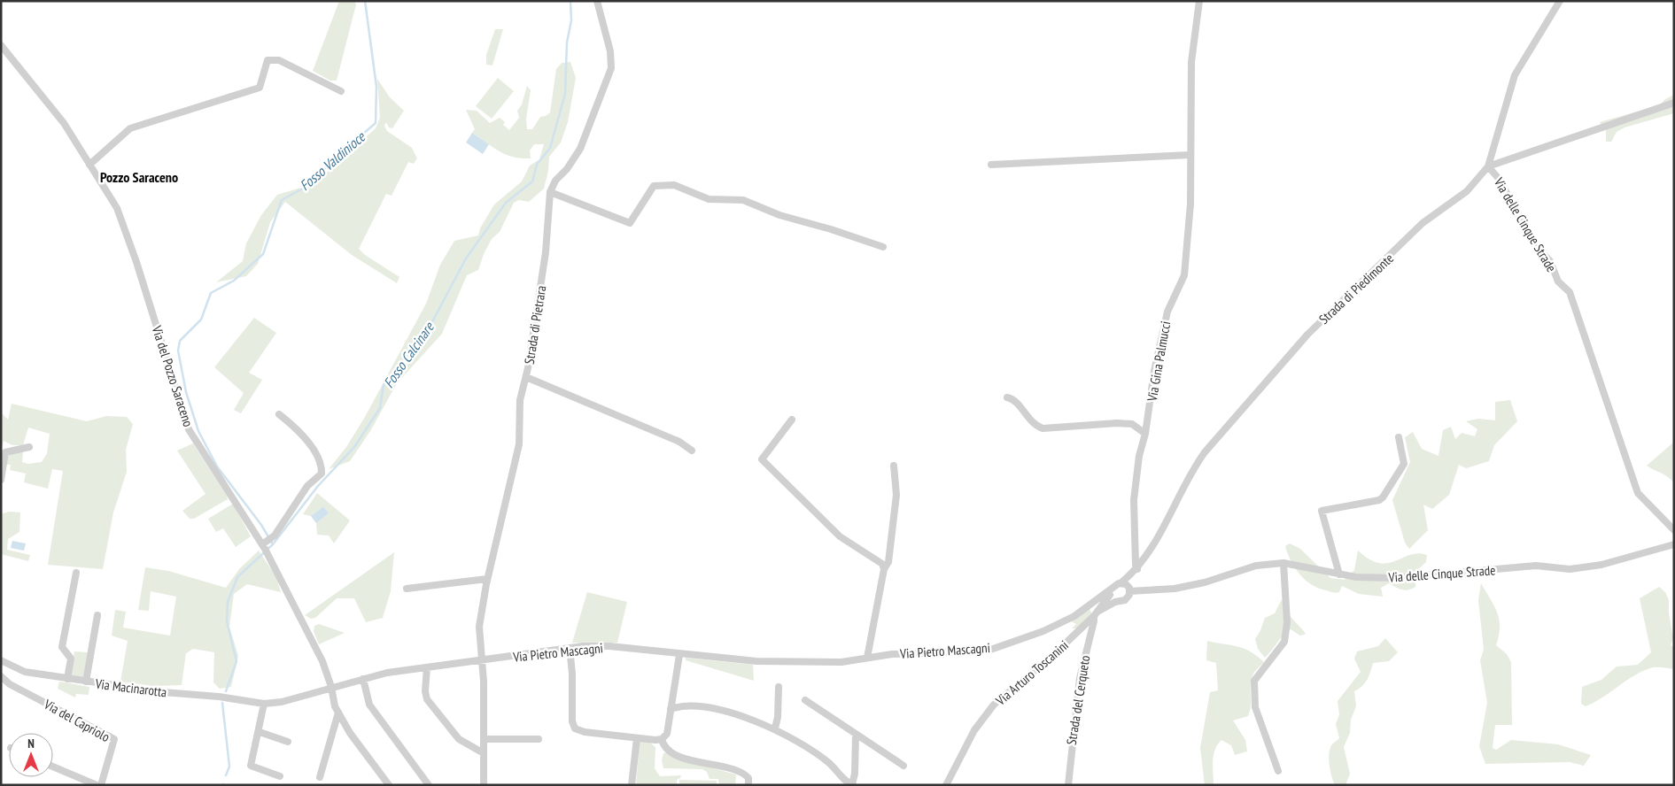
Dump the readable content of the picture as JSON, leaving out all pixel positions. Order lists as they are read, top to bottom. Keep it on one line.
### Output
{"streets":{"street":["Via delle Cinque Strade","Strada di Piedimonte","Strada di Pietrara","Via Gina Palmucci","Via del Pozzo Saraceno","Via Pietro Mascagni","Via Arturo Toscanini","Via Macinarotta","Strada del Cerqueto","Via del Capriolo"]},"crossings":[["Via delle Cinque Strade","Strada di Piedimonte"],["Via delle Cinque Strade","Via Arturo Toscanini"],["Strada di Piedimonte","Via Gina Palmucci"],["Strada di Piedimonte","Via Pietro Mascagni"],["Strada di Piedimonte","Via Arturo Toscanini"],["Strada di Pietrara","Via Pietro Mascagni"],["Via del Pozzo Saraceno","Via Pietro Mascagni"],["Via del Pozzo Saraceno","Via Macinarotta"],["Via Pietro Mascagni","Via Arturo Toscanini"],["Via Pietro Mascagni","Via Macinarotta"],["Via Arturo Toscanini","Strada del Cerqueto"]],"districts":["Pozzo Saraceno"],"water":["Fosso Valdinioce","Fosso Calcinare"],"north":"top"}
